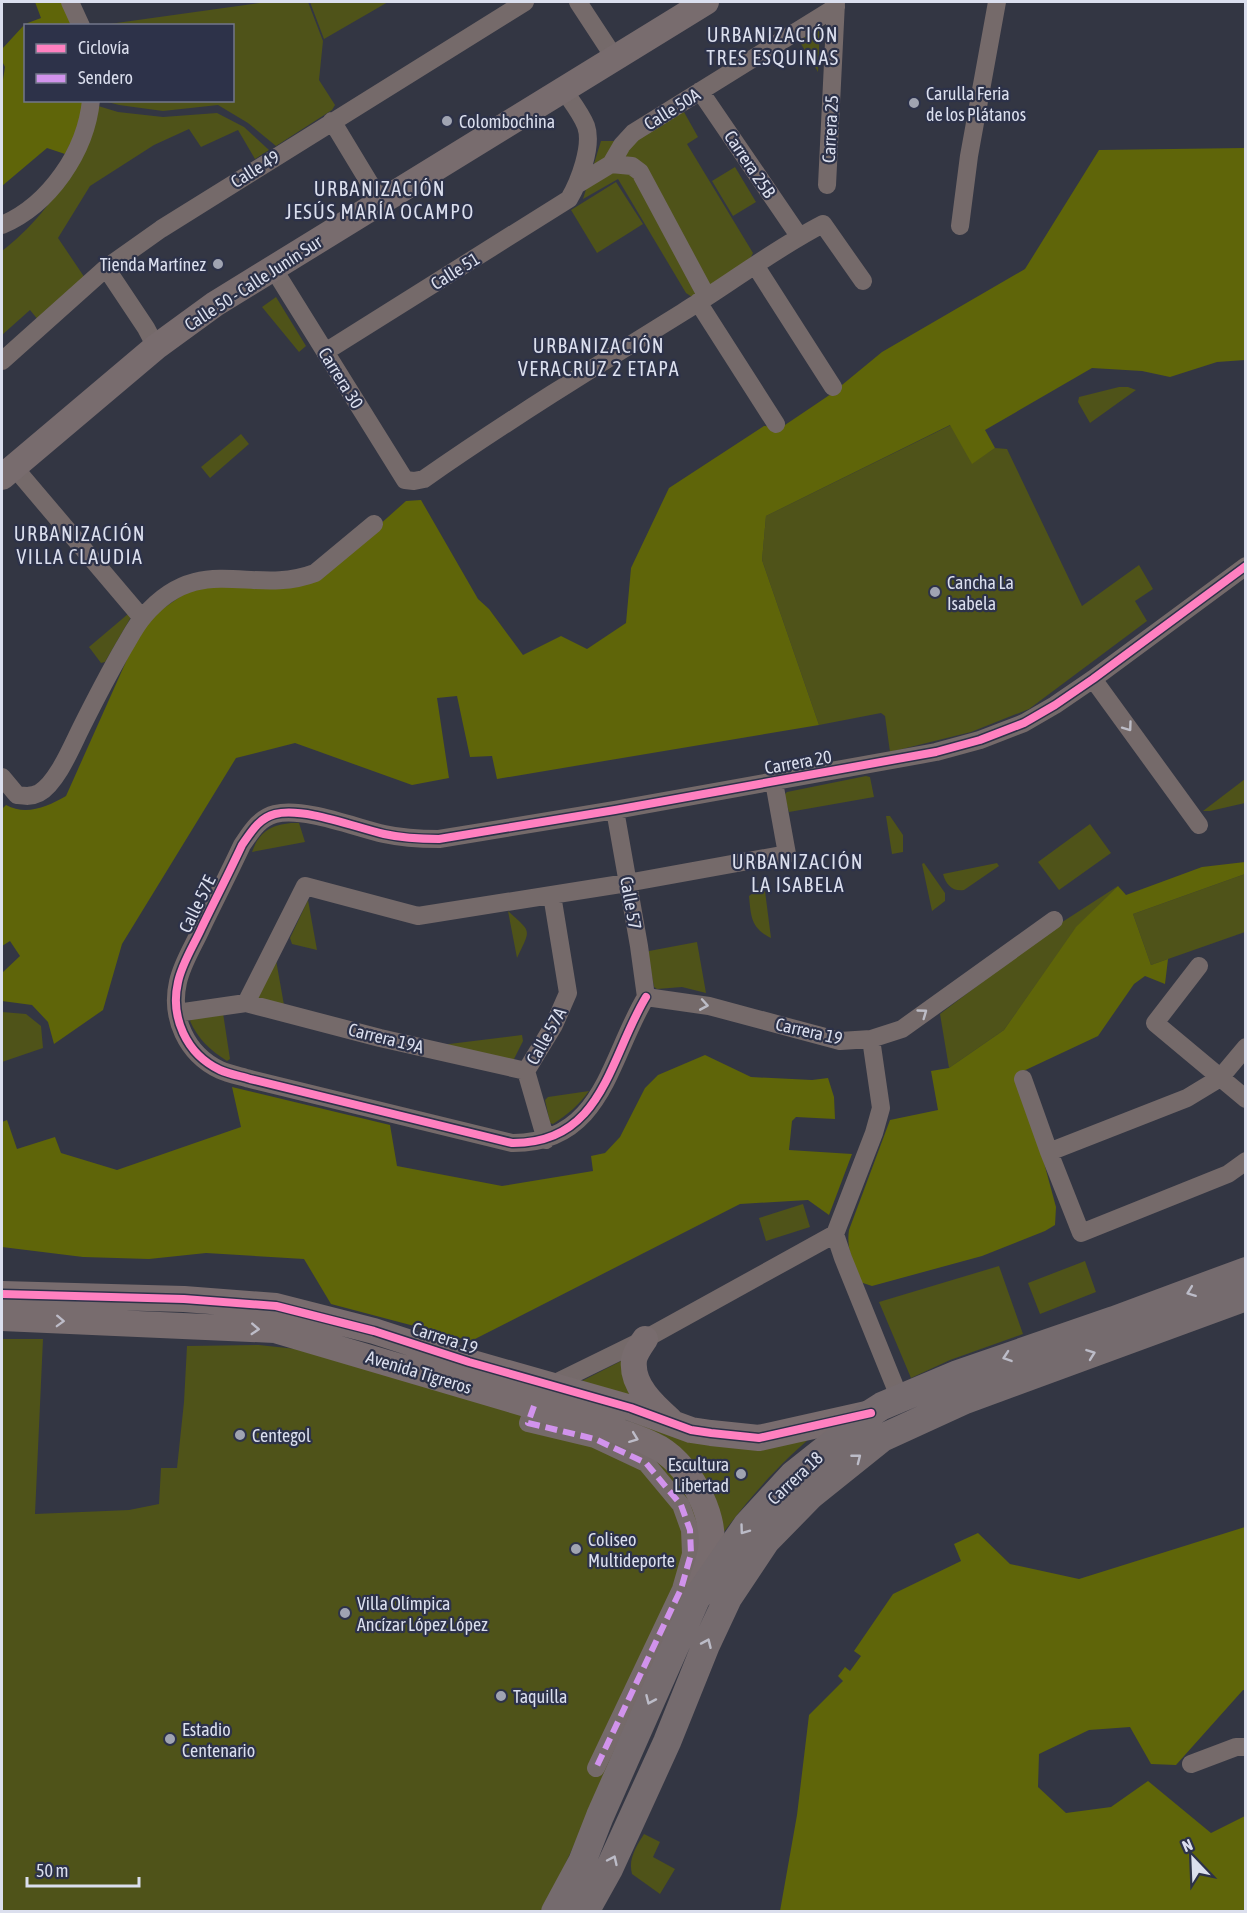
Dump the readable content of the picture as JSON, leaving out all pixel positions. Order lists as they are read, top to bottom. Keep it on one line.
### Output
{"streets":{"main road":["Carrera 18"],"street":["Calle 50A","Carrera 25","Carrera 25B","Calle 49","Calle 51","Calle 50 - Calle Junín Sur","Carrera 30","Carrera 20","Calle 57","Calle 57E","Carrera 19","Calle 57A","Carrera 19A","Avenida Tigreros"]},"crossings":[["Calle 50A","Carrera 25"],["Calle 50A","Carrera 25B"],["Calle 50A","Calle 51"],["Calle 51","Carrera 30"],["Calle 50 - Calle Junín Sur","Carrera 30"],["Carrera 20","Calle 57"],["Carrera 20","Calle 57E"],["Calle 57","Carrera 19"],["Calle 57E","Calle 57A"],["Carrera 19","Carrera 18"],["Calle 57A","Carrera 19A"],["Avenida Tigreros","Carrera 18"]],"one_way":["Avenida Tigreros"],"districts":["URBANIZACIÓN TRES ESQUINAS","URBANIZACIÓN JESÚS MARÍA OCAMPO","URBANIZACIÓN VERACRUZ 2 ETAPA","URBANIZACIÓN VILLA CLAUDIA","URBANIZACIÓN LA ISABELA"],"places":["Carulla Feria de los Plátanos","Colombochina","Tienda Martínez","Cancha La Isabela","Centegol","Escultura Libertad","Coliseo Multideporte","Villa Olímpica Ancízar López López","Taquilla","Estadio Centenario"],"legend":["Ciclovía","Sendero"],"scale_bar":"50 m","north":"top left"}
